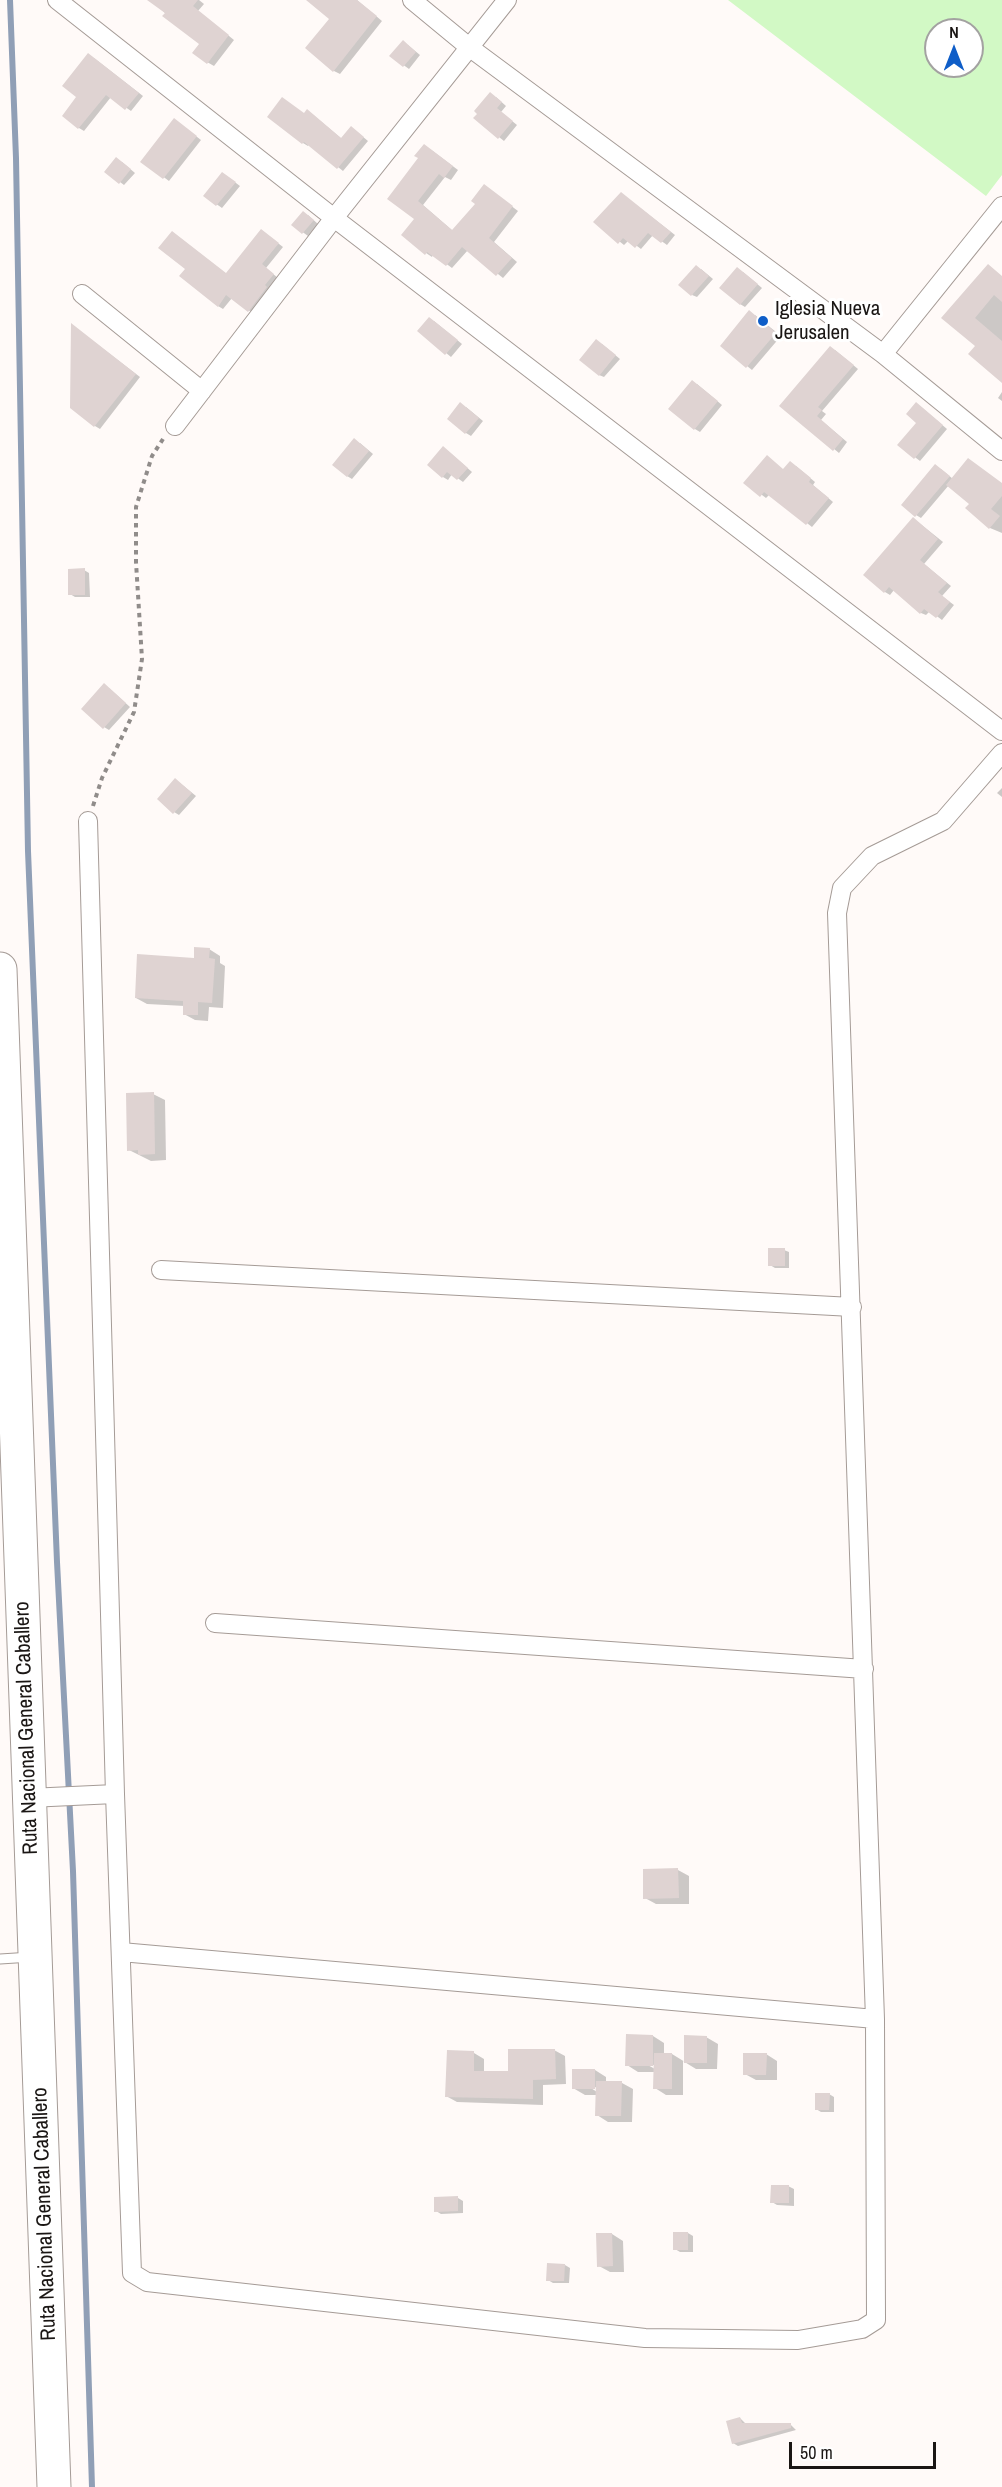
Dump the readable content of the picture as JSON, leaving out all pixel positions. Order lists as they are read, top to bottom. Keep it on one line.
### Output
{"streets":{"highway":["Ruta Nacional General Caballero"]},"places":["Iglesia Nueva Jerusalen"],"scale_bar":"50 m","north":"top"}
